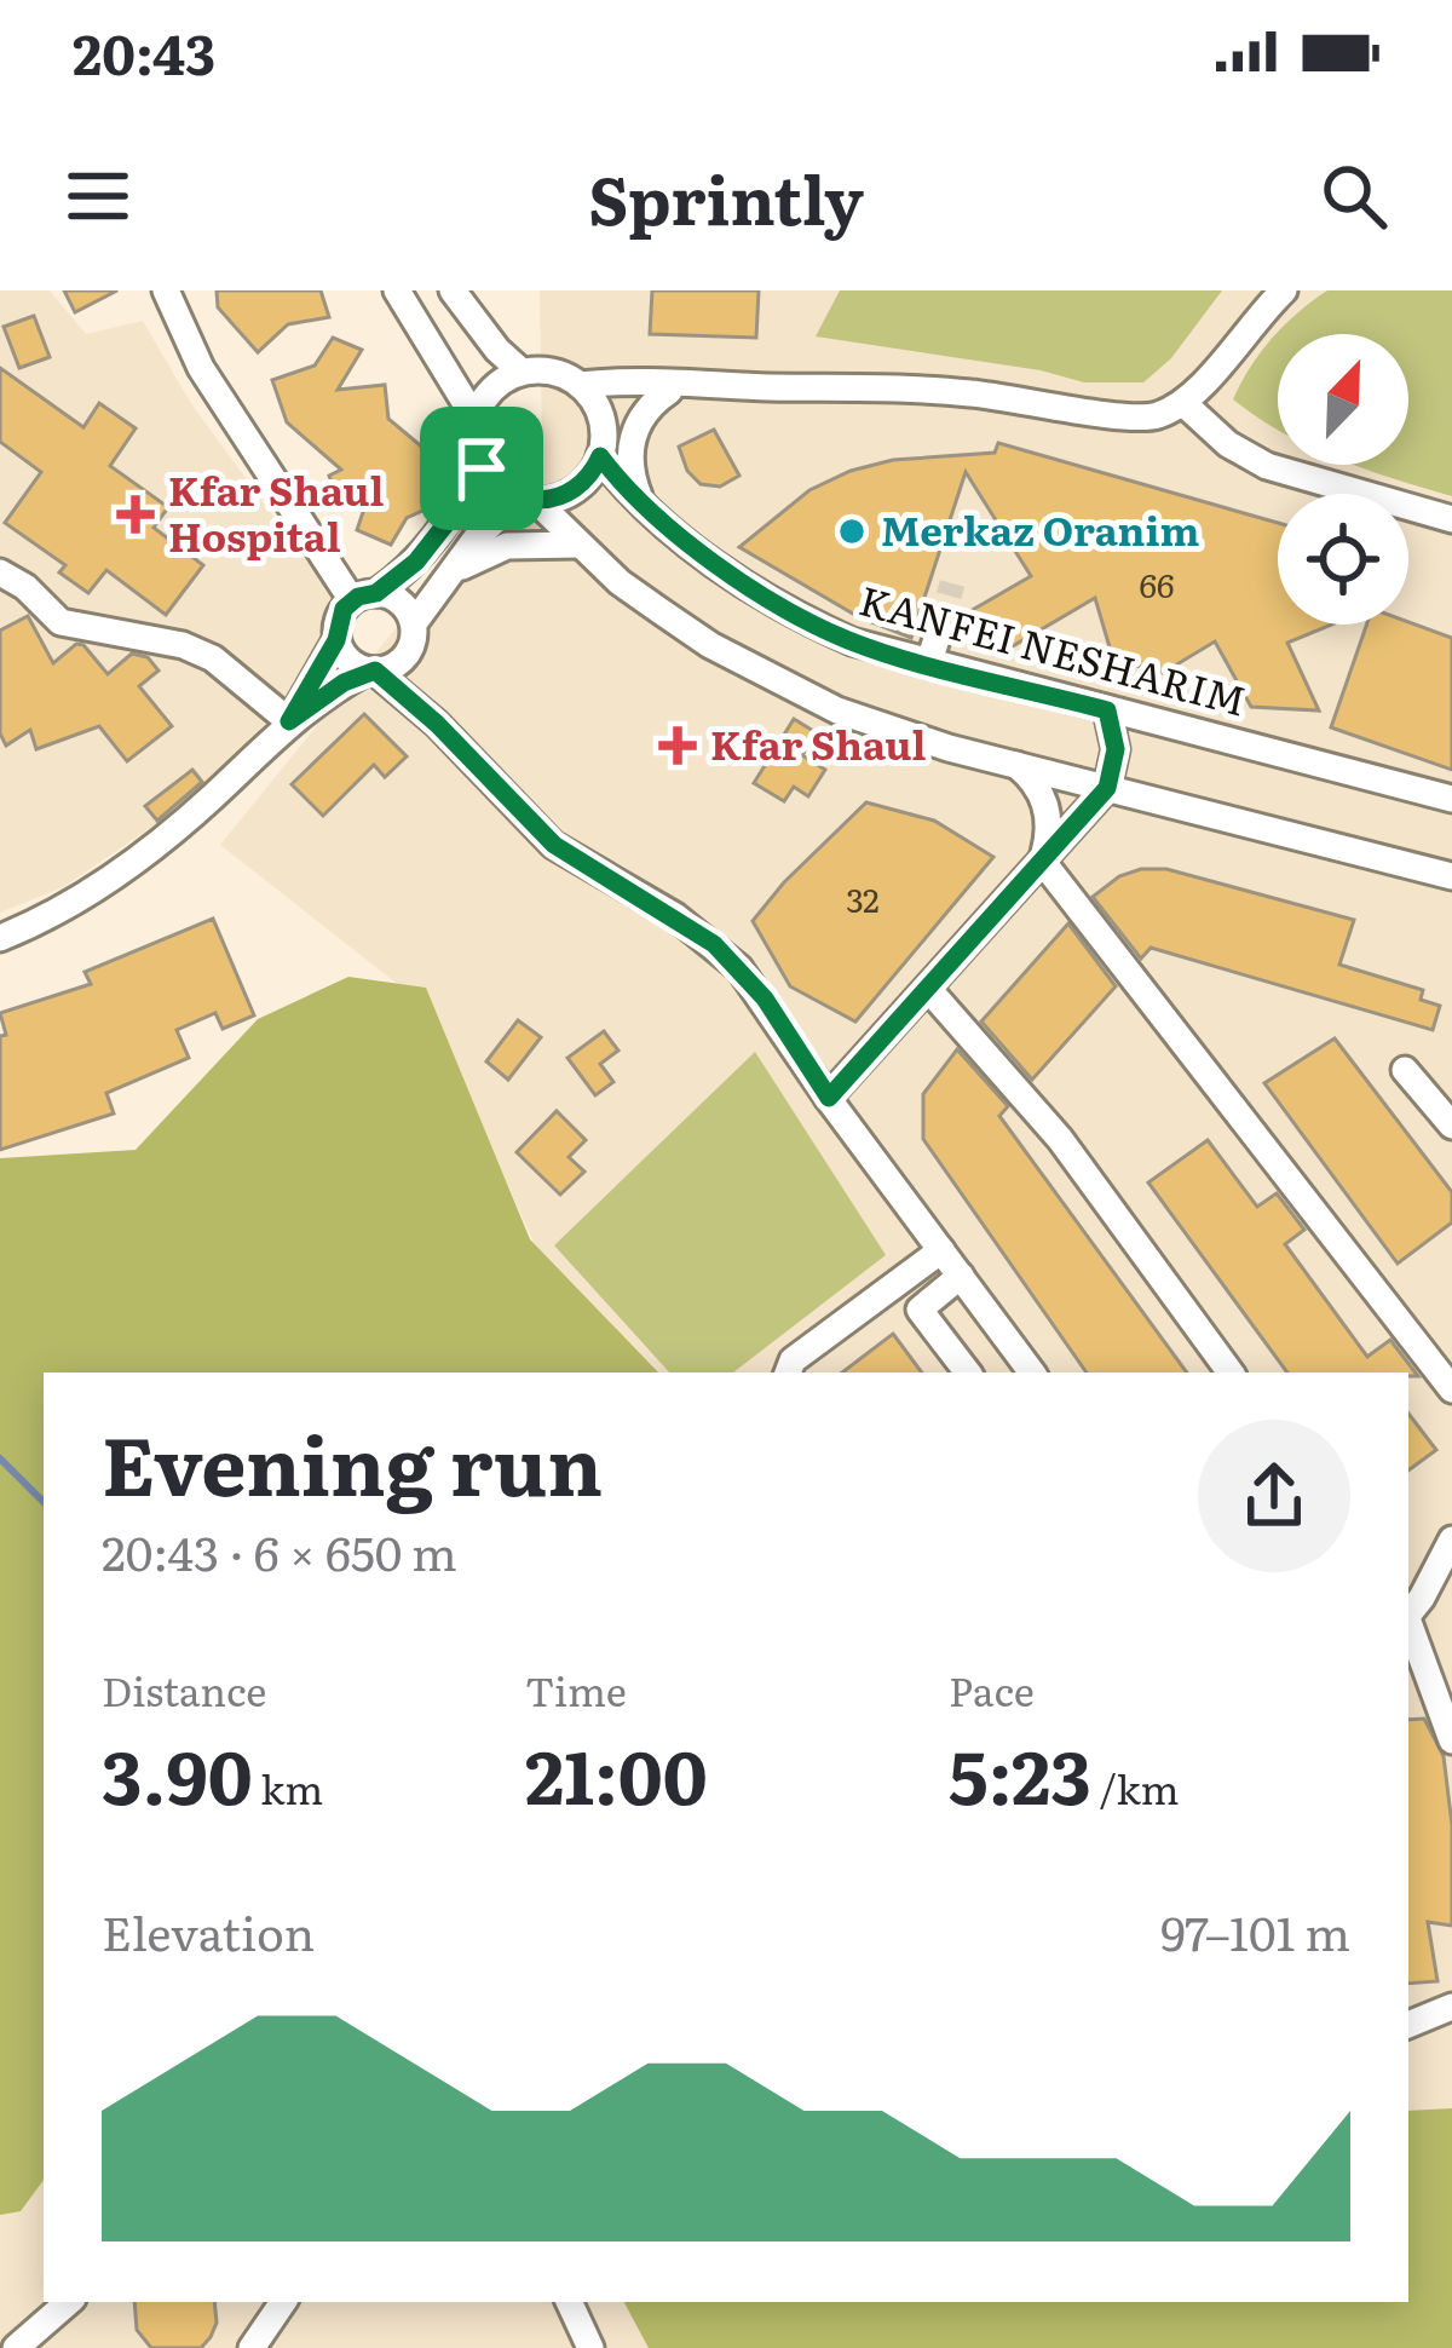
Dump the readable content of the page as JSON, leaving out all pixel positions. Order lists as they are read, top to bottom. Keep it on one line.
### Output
{"streets":{"street":["KANFEI NESHARIM"]},"places":{"health":["Kfar Shaul Hospital","Kfar Shaul"],"other":["Merkaz Oranim"]},"house_numbers":["66","32"],"north":"top right","page":{"status":"20:43","header":"Sprintly","heading":["Evening run","20:43 · 6 × 650 m"],"stats":[["Distance","3.90 km"],["Time","21:00"],["Pace","5:23 /km"]],"chart":["Elevation","97–101 m"]}}
